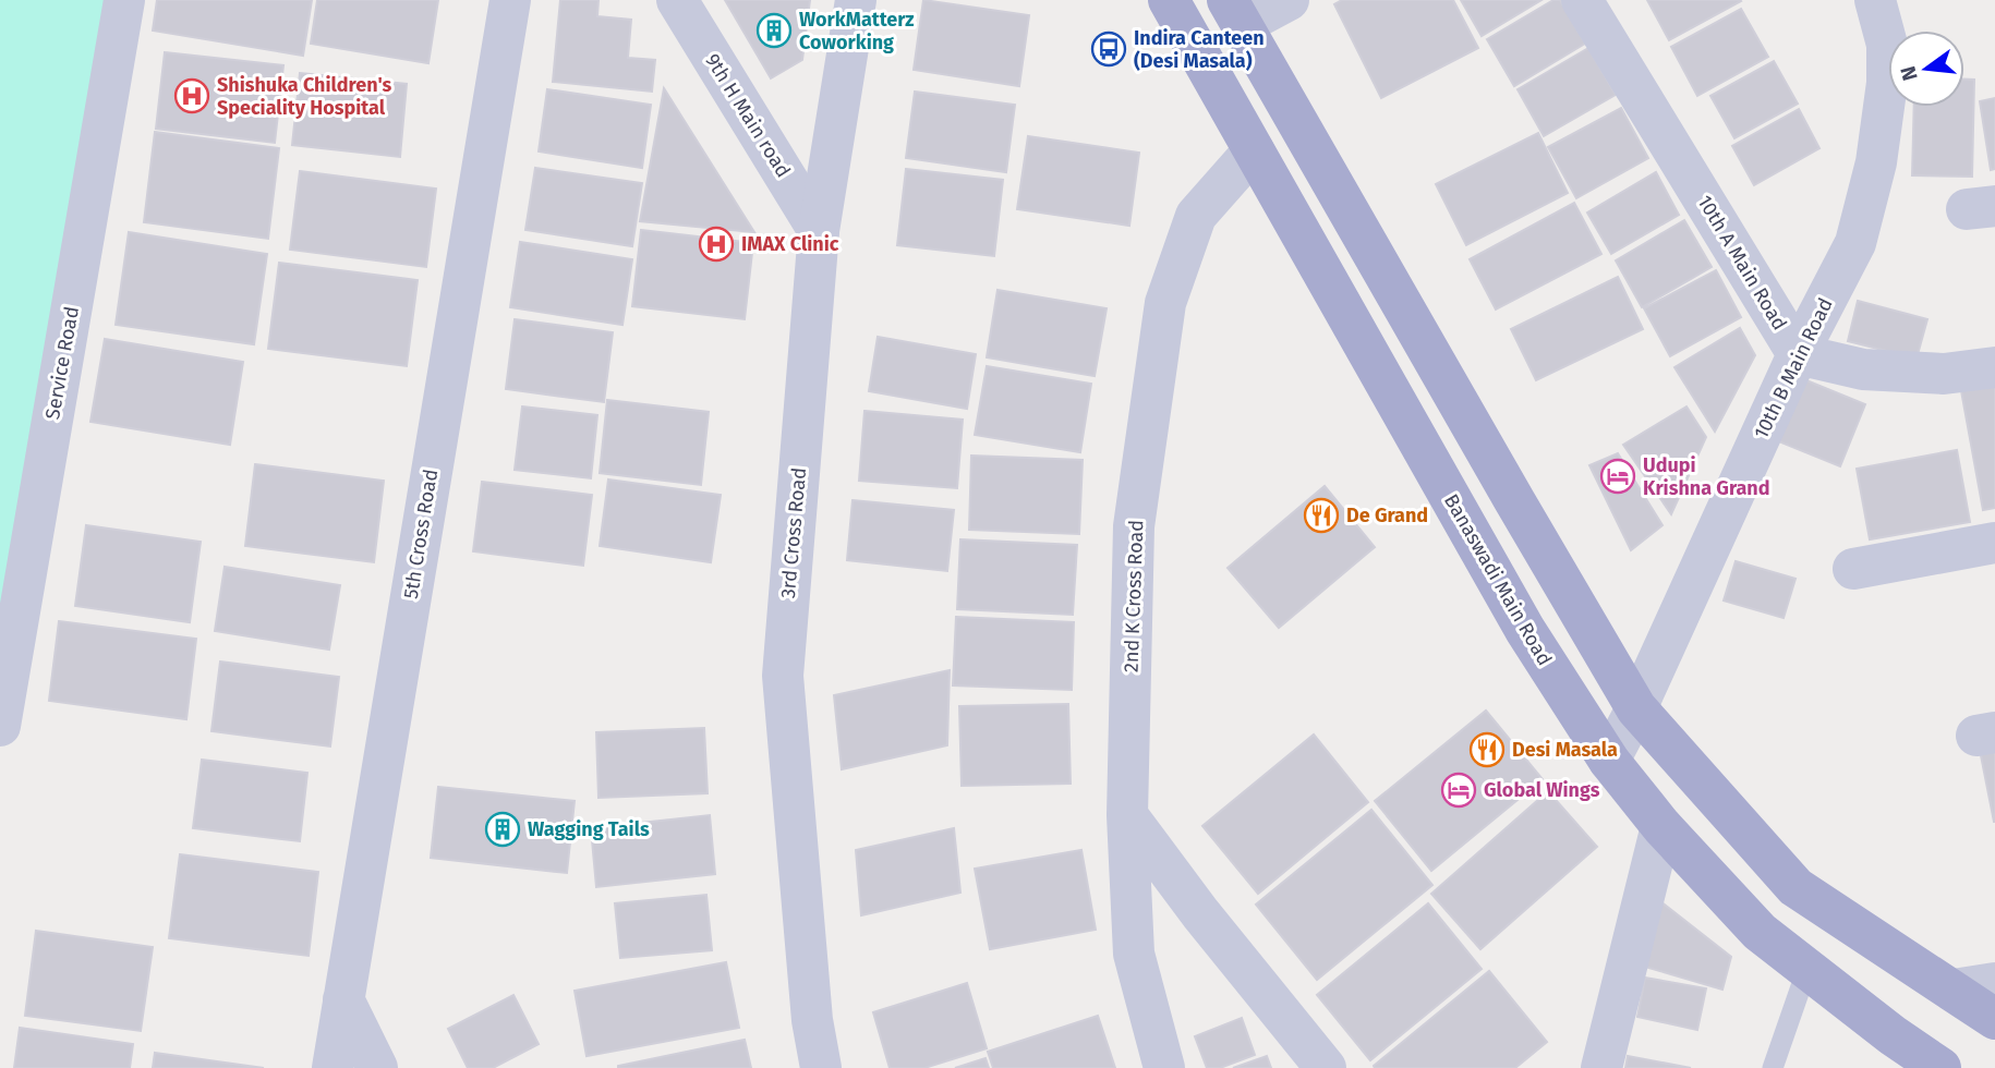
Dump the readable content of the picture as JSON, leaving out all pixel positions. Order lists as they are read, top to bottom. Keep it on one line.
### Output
{"streets":{"main road":["Banaswadi Main Road"],"street":["9th H Main road","10th A Main Road","Service Road","10th B Main Road","3rd Cross Road","5th Cross Road","2nd K Cross Road"]},"crossings":[["9th H Main road","3rd Cross Road"],["10th A Main Road","10th B Main Road"],["10th B Main Road","Banaswadi Main Road"],["Banaswadi Main Road","2nd K Cross Road"]],"places":{"building":["WorkMatterz Coworking","Wagging Tails"],"bus stop":["Indira Canteen (Desi Masala)"],"hospital":["Shishuka Children's Speciality Hospital","IMAX Clinic"],"hotel":["Udupi Krishna Grand","Global Wings"],"restaurant":["De Grand","Desi Masala"]},"north":"left"}
